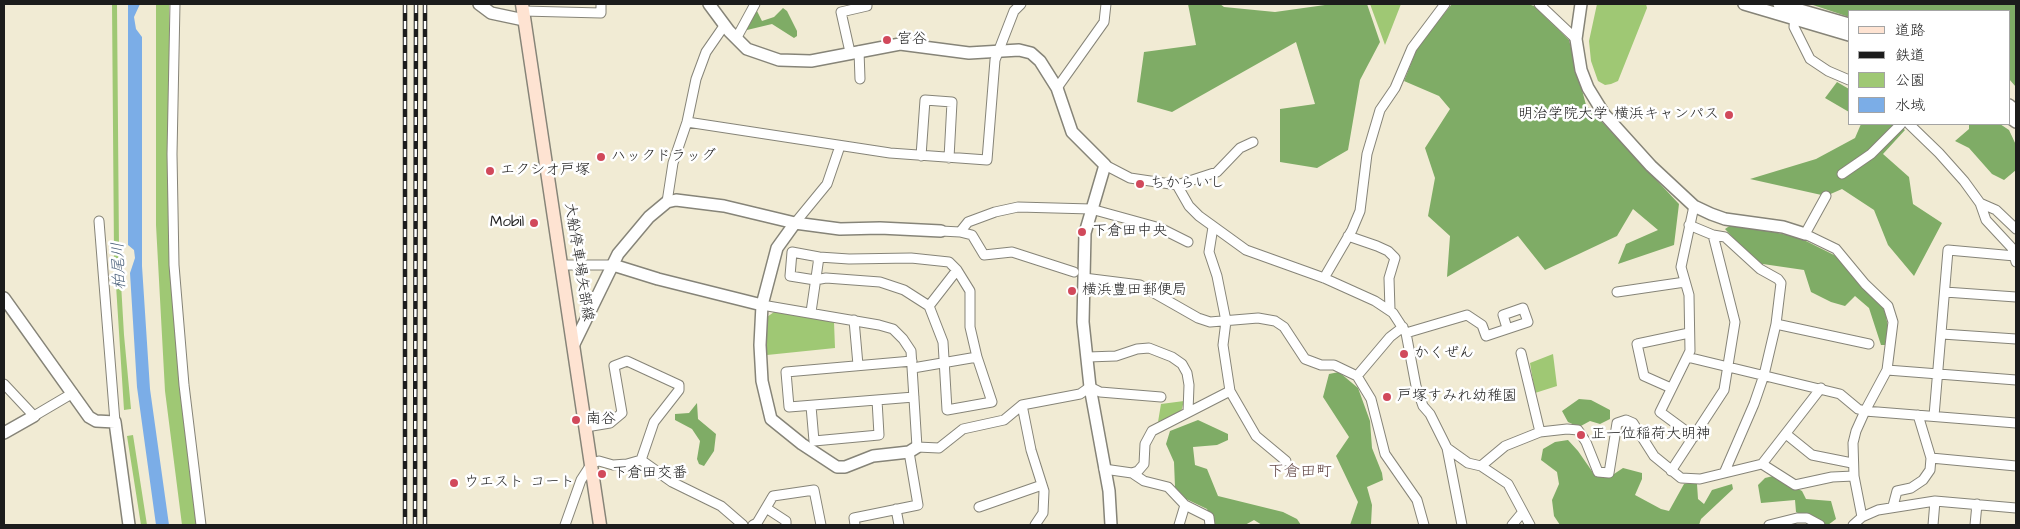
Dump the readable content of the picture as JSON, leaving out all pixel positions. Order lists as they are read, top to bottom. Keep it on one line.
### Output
{"streets":{"main road":["大船停車場矢部線"]},"districts":["下倉田町"],"water":["柏尾川"],"places":["宮谷","明治学院大学 横浜キャンパス","ハックドラッグ","エクシオ戸塚","ちからいし","Mobil","下倉田中央","横浜豊田郵便局","かくぜん","戸塚すみれ幼稚園","南谷","正一位稲荷大明神","下倉田交番","ウエスト コート"],"legend":["道路","鉄道","公園","水域"]}
